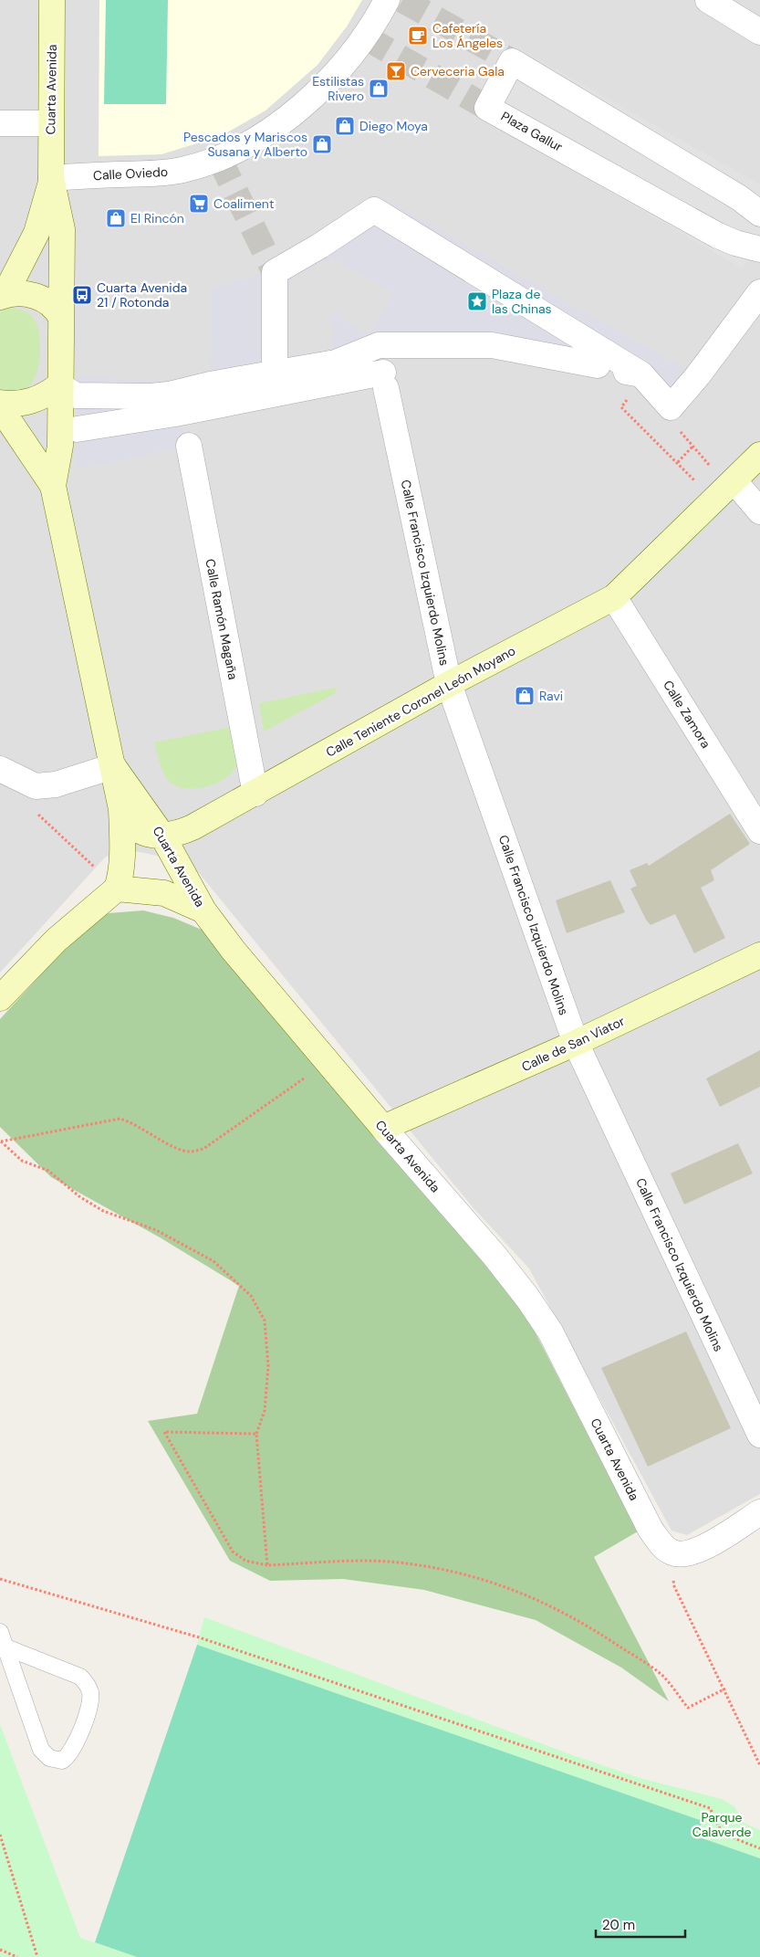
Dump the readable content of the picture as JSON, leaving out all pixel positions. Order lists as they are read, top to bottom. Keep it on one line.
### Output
{"streets":{"street":["Cuarta Avenida","Plaza Gallur","Calle Oviedo","Calle Francisco Izquierdo Molins","Calle Ramón Magaña","Calle Teniente Coronel León Moyano","Calle Zamora","Calle de San Viator"]},"crossings":[["Cuarta Avenida","Calle Oviedo"],["Cuarta Avenida","Calle Teniente Coronel León Moyano"],["Cuarta Avenida","Calle de San Viator"],["Calle Francisco Izquierdo Molins","Calle Teniente Coronel León Moyano"],["Calle Francisco Izquierdo Molins","Calle de San Viator"],["Calle Ramón Magaña","Calle Teniente Coronel León Moyano"],["Calle Teniente Coronel León Moyano","Calle Zamora"]],"parks":["Parque Calaverde"],"places":{"cafe":["Cafetería Los Ángeles"],"bar":["Cerveceria Gala"],"shop":["Estilistas Rivero","Diego Moya","Pescados y Mariscos Susana y Alberto","El Rincón","Ravi"],"supermarket":["Coaliment"],"bus stop":["Cuarta Avenida 21 / Rotonda"],"place":["Plaza de las Chinas"]},"scale_bar":"20 m"}
